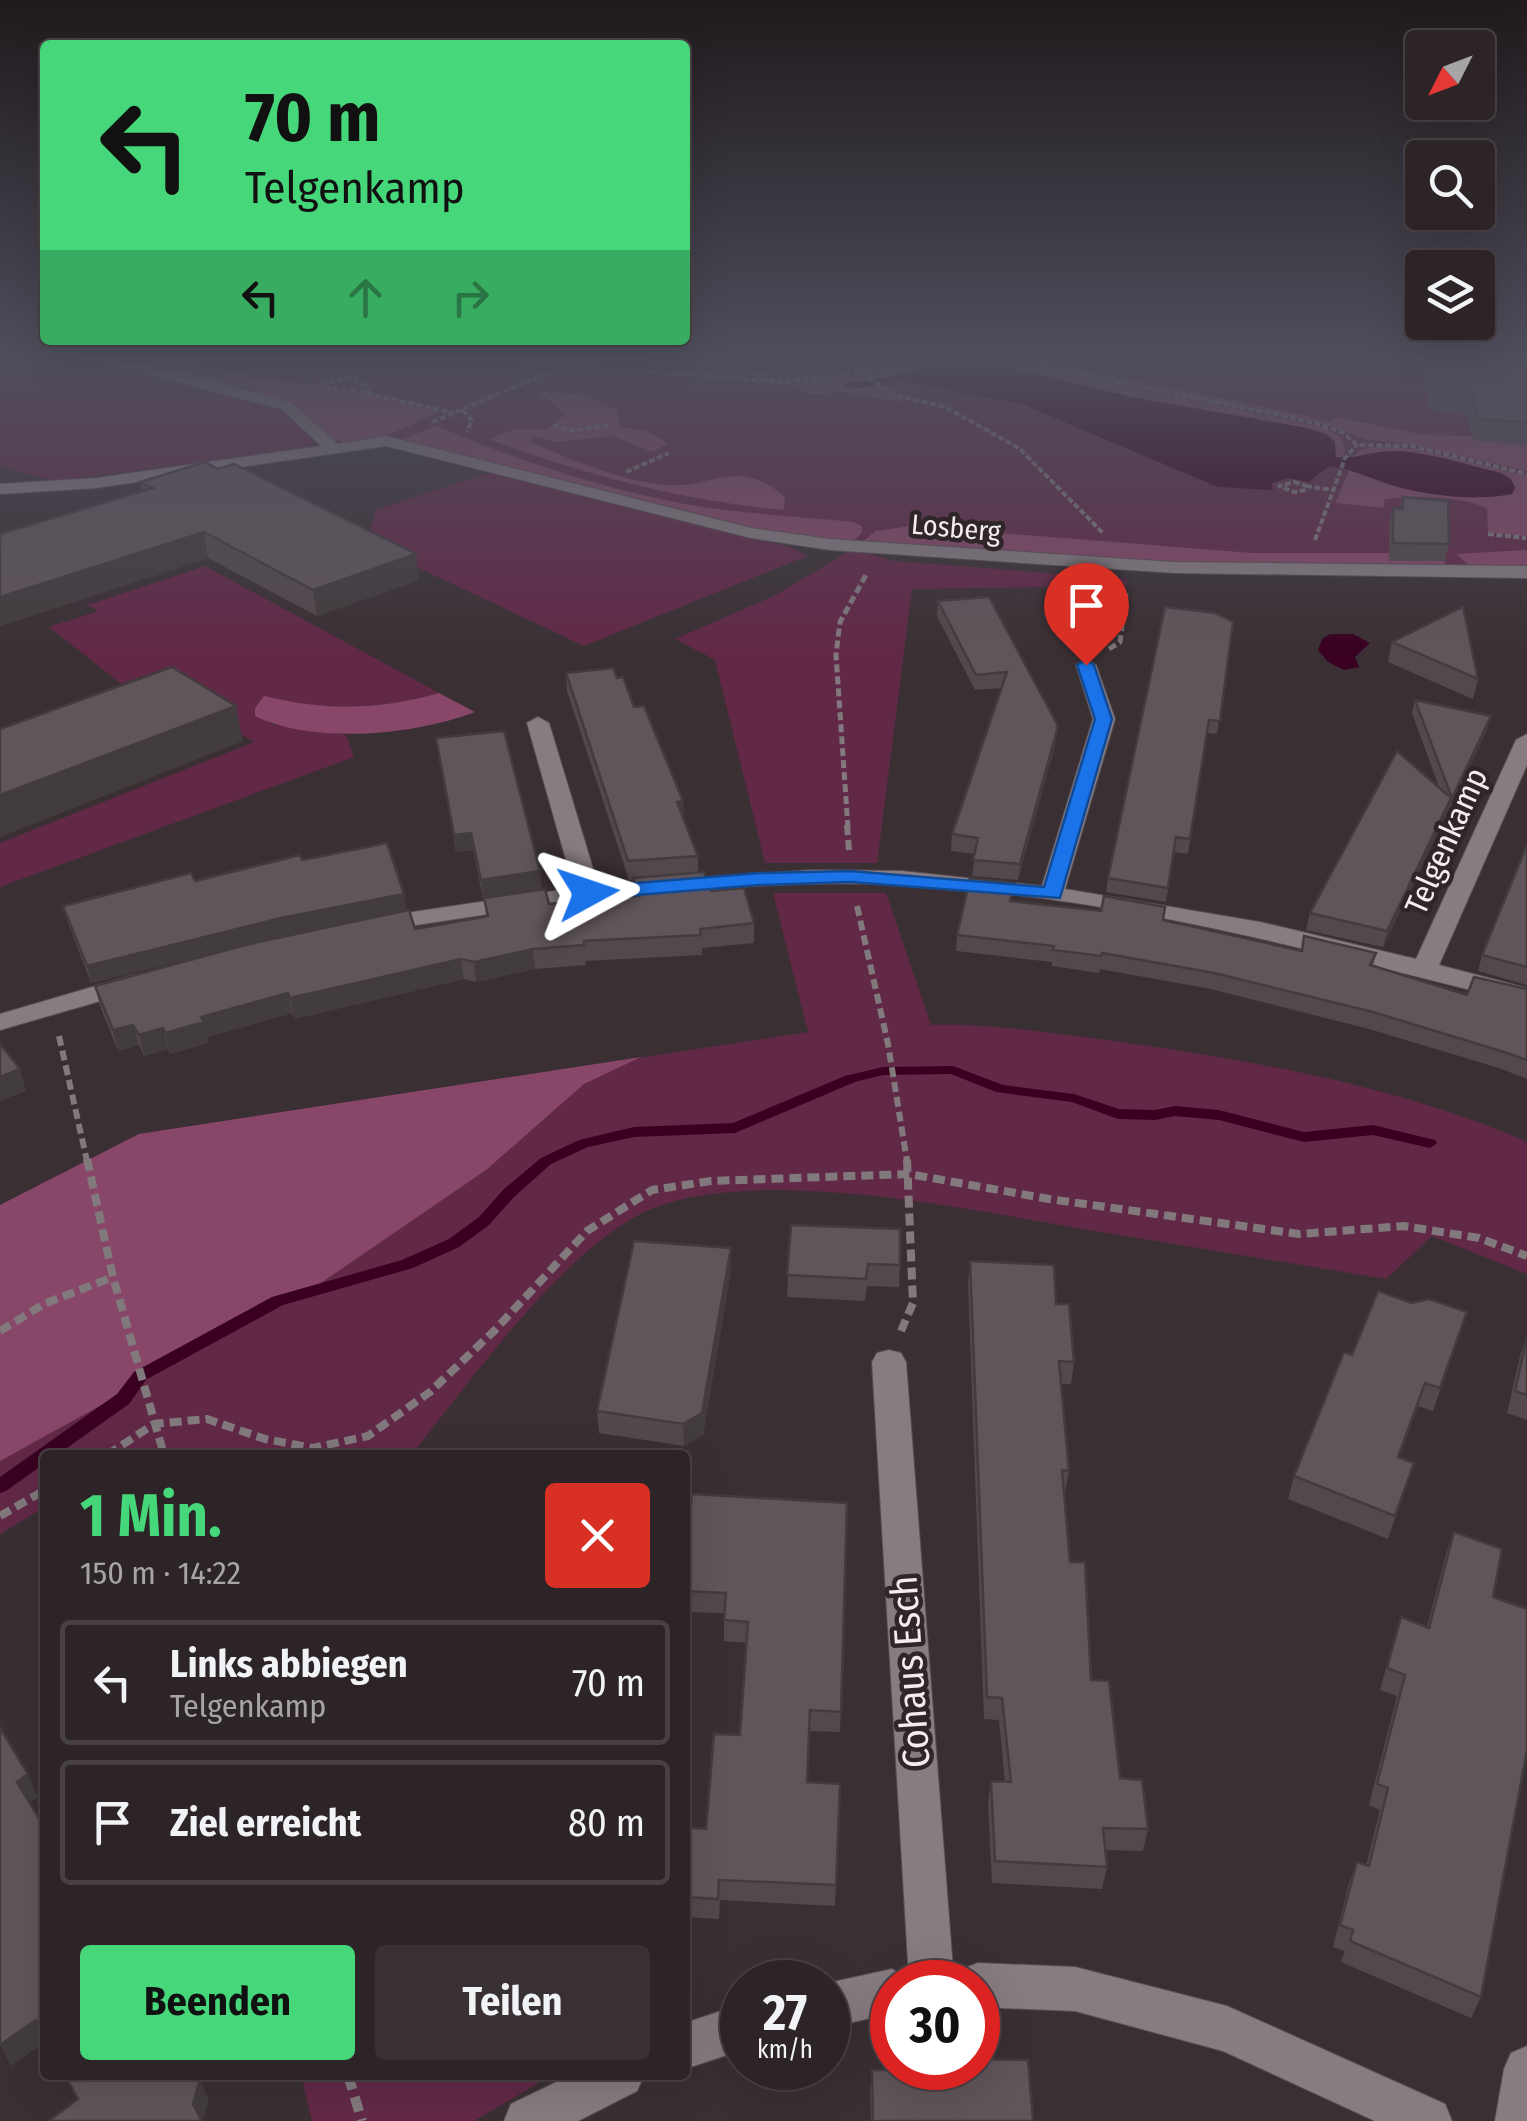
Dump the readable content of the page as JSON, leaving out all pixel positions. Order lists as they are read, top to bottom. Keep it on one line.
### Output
{"streets":{"street":["Losberg","Telgenkamp","Cohaus Esch"]},"north":"bottom left","page":{"turn":["70 m","Telgenkamp"],"heading":["1 Min.","150 m · 14:22"],"list":[{"name":"Links abbiegen","note":"Telgenkamp","value":"70 m"},{"name":"Ziel erreicht","value":"80 m"}],"buttons":["Beenden","Teilen"],"speed":"27 km/h","limit":"30"}}
